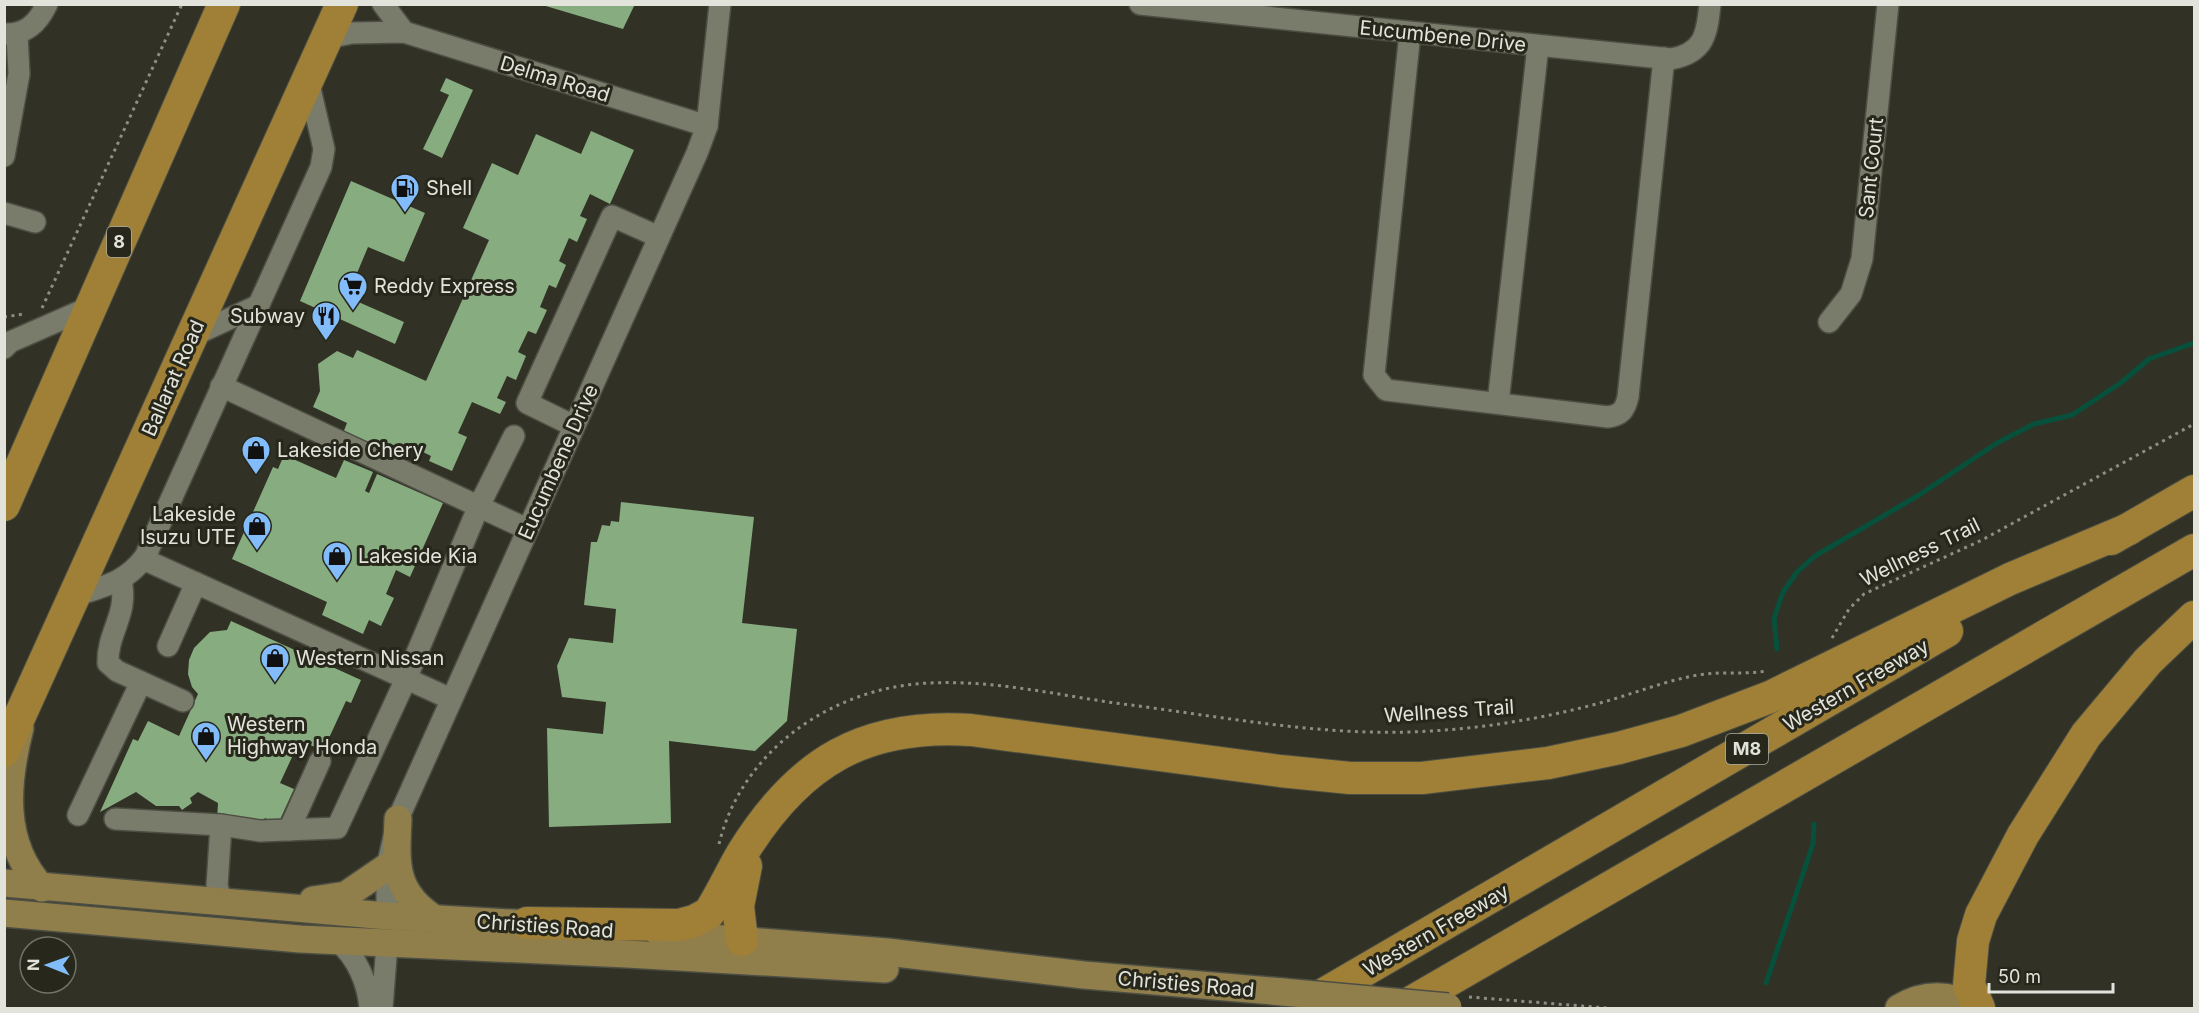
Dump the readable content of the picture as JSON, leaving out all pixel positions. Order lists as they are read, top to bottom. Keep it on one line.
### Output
{"streets":{"highway":["8","Ballarat Road","Western Freeway","M8"],"main road":["Christies Road"],"street":["Eucumbene Drive","Delma Road","Sant Court"],"path":["Wellness Trail"]},"crossings":[["Eucumbene Drive","Delma Road"],["Eucumbene Drive","Christies Road"],["Delma Road","Ballarat Road"],["Western Freeway","Christies Road"]],"places":{"fuel station":["Shell"],"supermarket":["Reddy Express"],"restaurant":["Subway"],"shop":["Lakeside Chery","Lakeside Isuzu UTE","Lakeside Kia","Western Nissan","Western Highway Honda"]},"scale_bar":"50 m","north":"left"}
